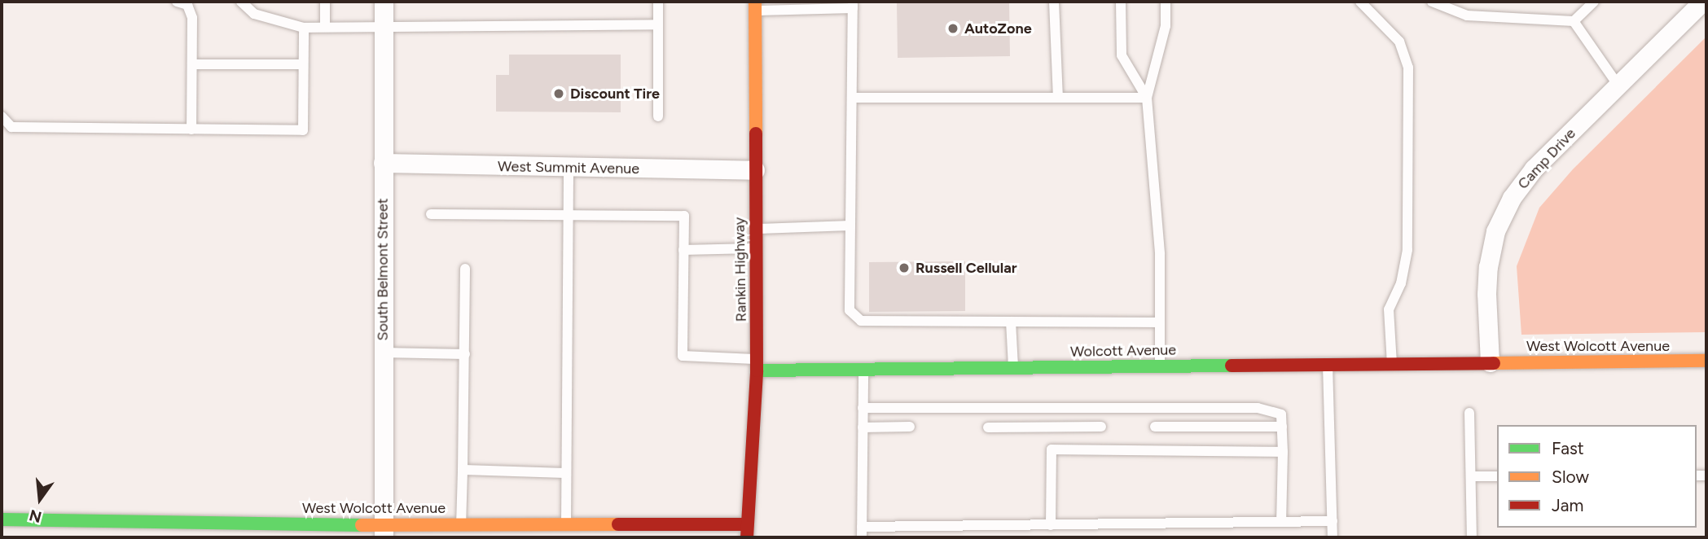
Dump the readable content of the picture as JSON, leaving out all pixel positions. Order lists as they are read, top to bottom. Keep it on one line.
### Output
{"streets":{"main road":["Rankin Highway","West Wolcott Avenue","Wolcott Avenue"],"street":["Camp Drive","West Summit Avenue","South Belmont Street"]},"crossings":[["Camp Drive","West Wolcott Avenue"],["Camp Drive","Wolcott Avenue"],["West Summit Avenue","South Belmont Street"],["West Summit Avenue","Rankin Highway"],["South Belmont Street","West Wolcott Avenue"],["Rankin Highway","West Wolcott Avenue"],["Rankin Highway","Wolcott Avenue"],["West Wolcott Avenue","Wolcott Avenue"]],"places":["AutoZone","Discount Tire","Russell Cellular"],"legend":["Fast","Slow","Jam"],"north":"bottom"}
